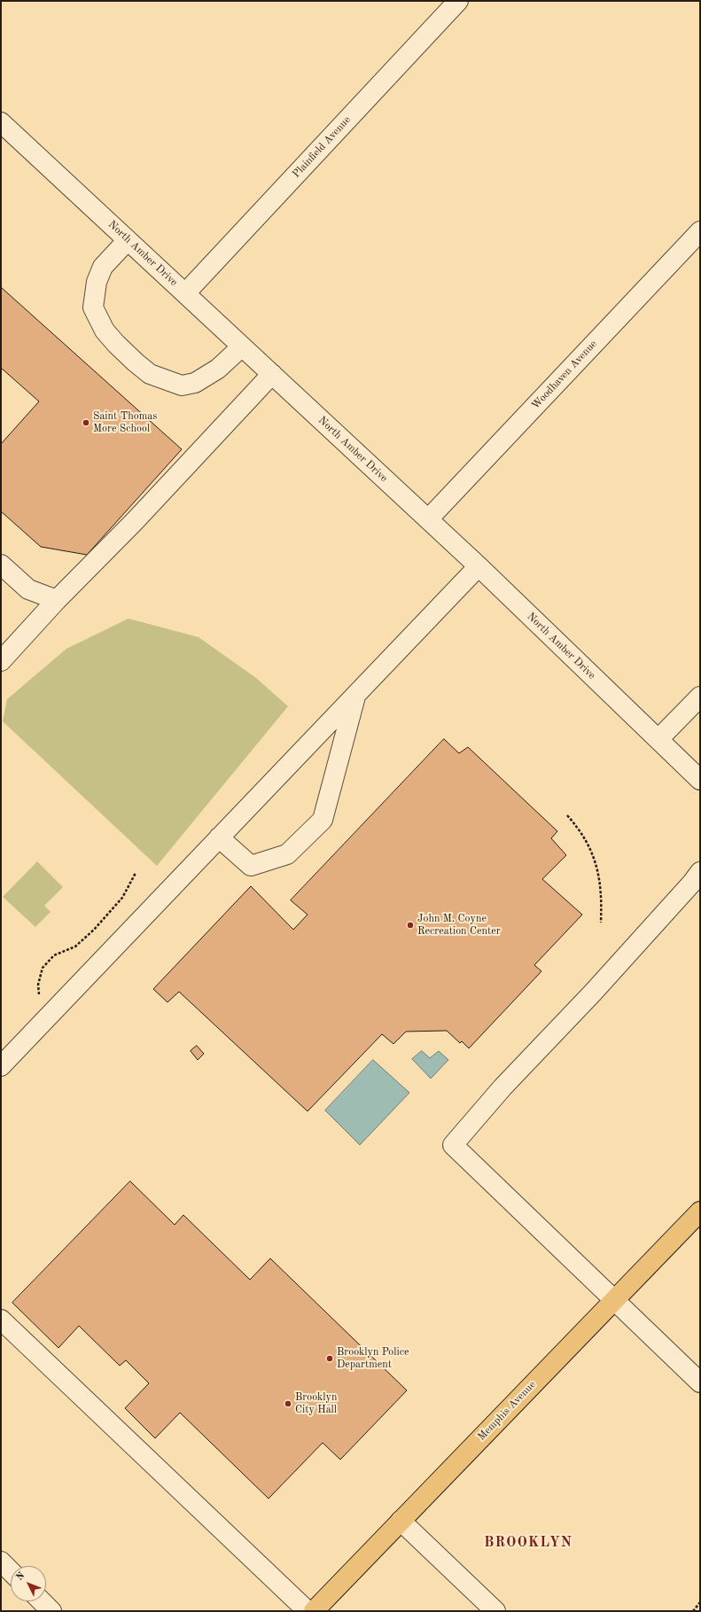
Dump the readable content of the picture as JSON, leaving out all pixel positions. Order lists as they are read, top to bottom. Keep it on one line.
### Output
{"streets":{"main road":["Memphis Avenue"],"street":["Plainfield Avenue","North Amber Drive","Woodhaven Avenue"]},"crossings":[["Plainfield Avenue","North Amber Drive"],["North Amber Drive","Woodhaven Avenue"]],"districts":["BROOKLYN"],"places":["Saint Thomas More School","John M. Coyne Recreation Center","Brooklyn Police Department","Brooklyn City Hall"],"north":"top left"}
